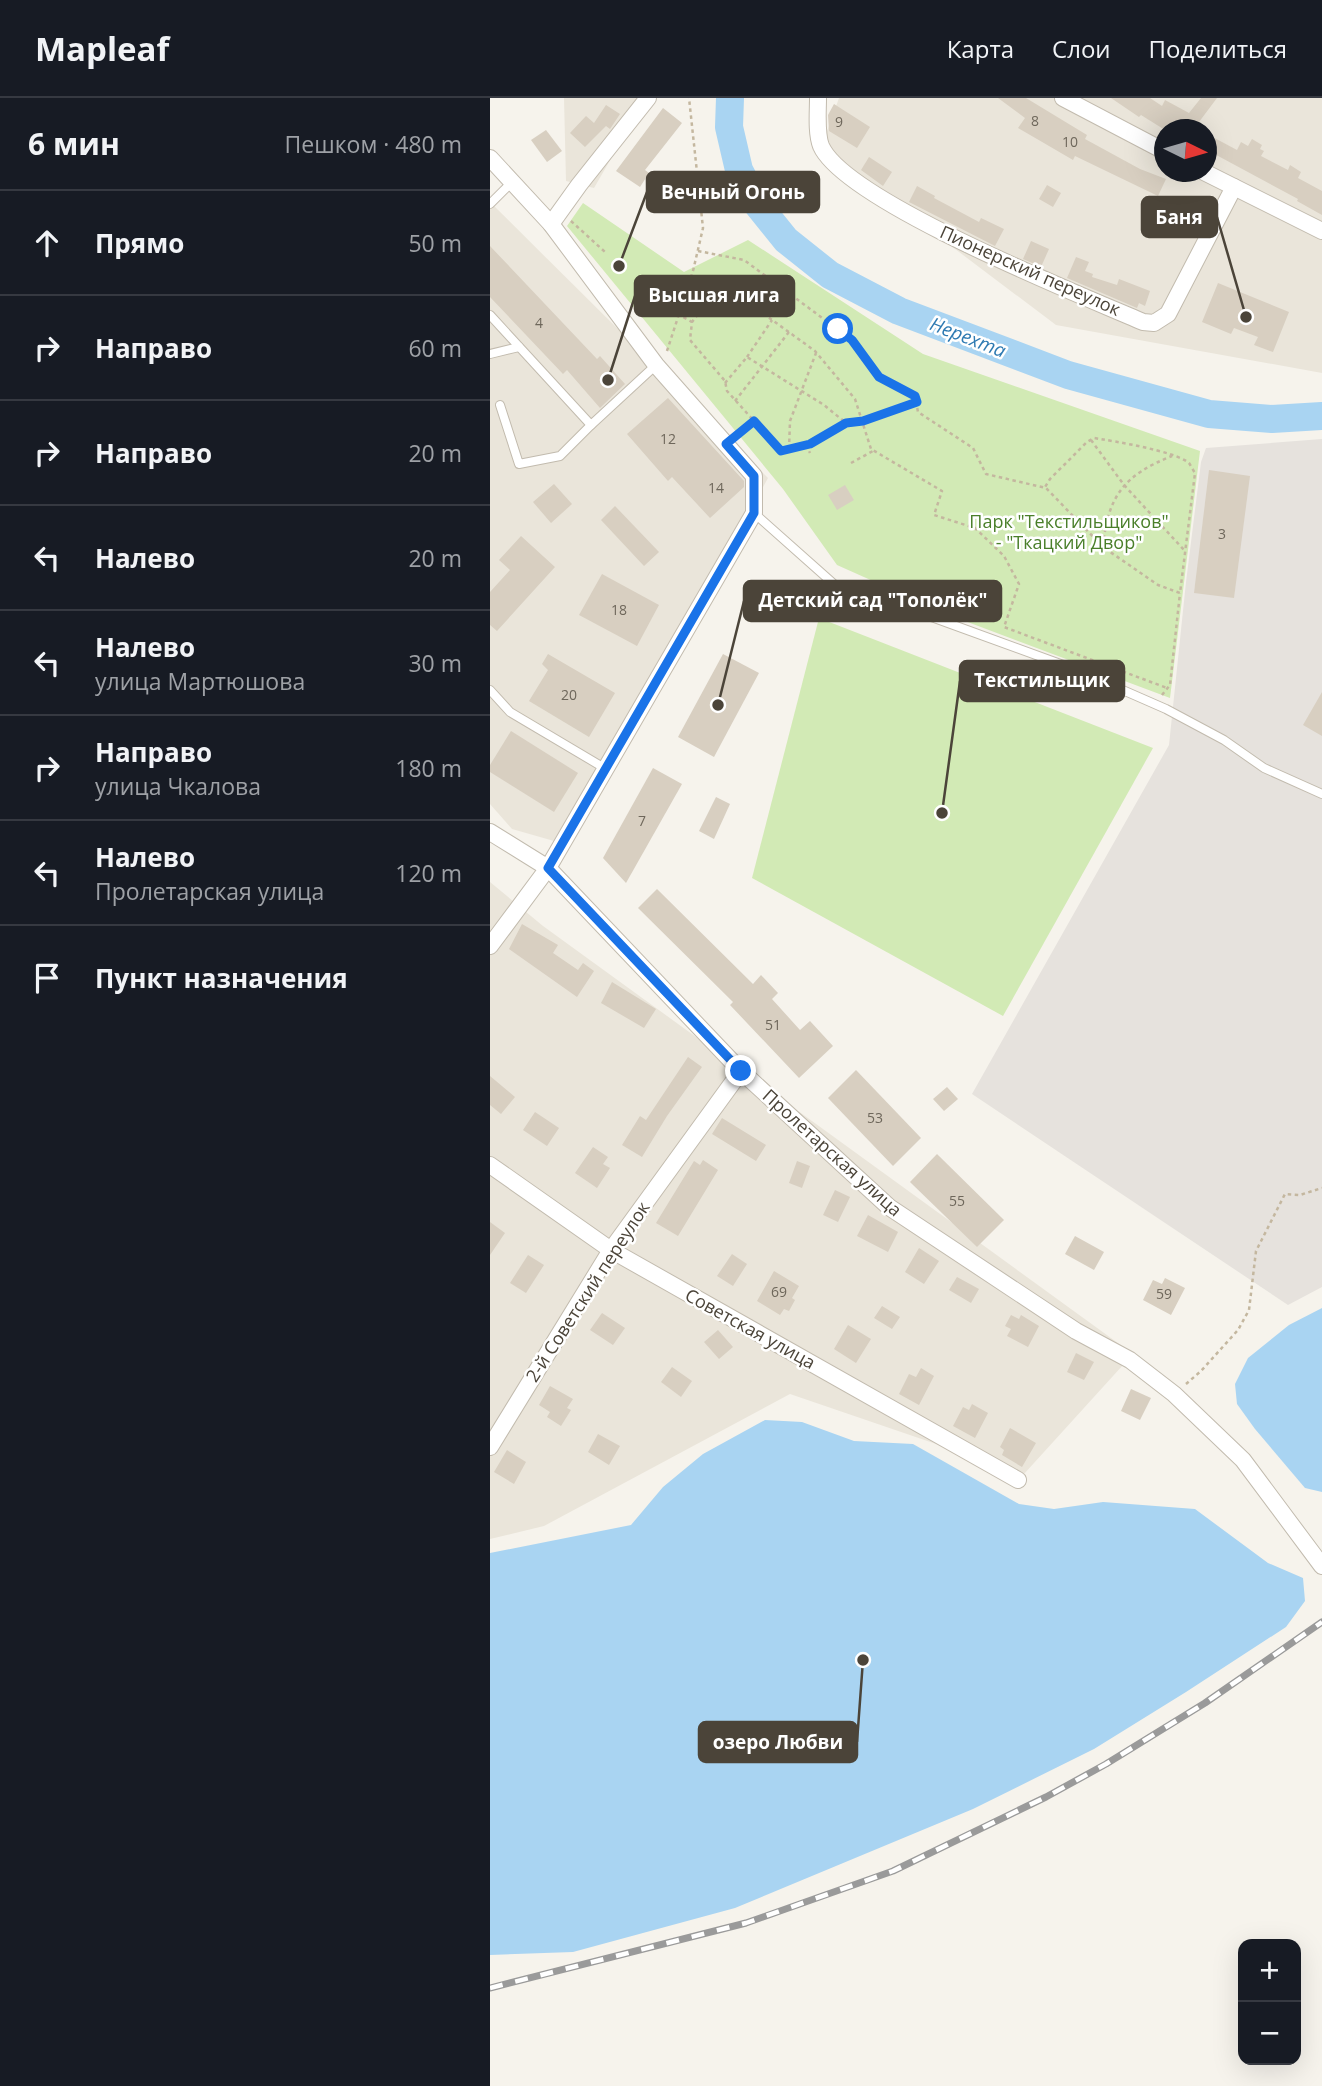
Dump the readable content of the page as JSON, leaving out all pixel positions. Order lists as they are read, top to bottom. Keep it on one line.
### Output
{"streets":{"street":["Пионерский переулок","Пролетарская улица","2-й Советский переулок","Советская улица"]},"crossings":[["Пролетарская улица","2-й Советский переулок"],["2-й Советский переулок","Советская улица"]],"water":["Нерехта"],"parks":["Парк \"Текстильщиков\" - \"Ткацкий Двор\""],"places":["Вечный Огонь","Баня","Высшая лига","Детский сад \"Тополёк\"","Текстильщик","озеро Любви"],"house_numbers":["8","9","10","4","12","14","3","18","20","7","51","53","55","69","59"],"north":"right","page":{"header":"Mapleaf","nav":["Карта","Слои","Поделиться"],"heading":["6 мин","Пешком · 480 m"],"list":[["Прямо","50 m"],["Направо","60 m"],["Направо","20 m"],["Налево","20 m"],["Налево","улица Мартюшова","30 m"],["Направо","улица Чкалова","180 m"],["Налево","Пролетарская улица","120 m"],"Пункт назначения"],"map_buttons":["+","−"]}}
